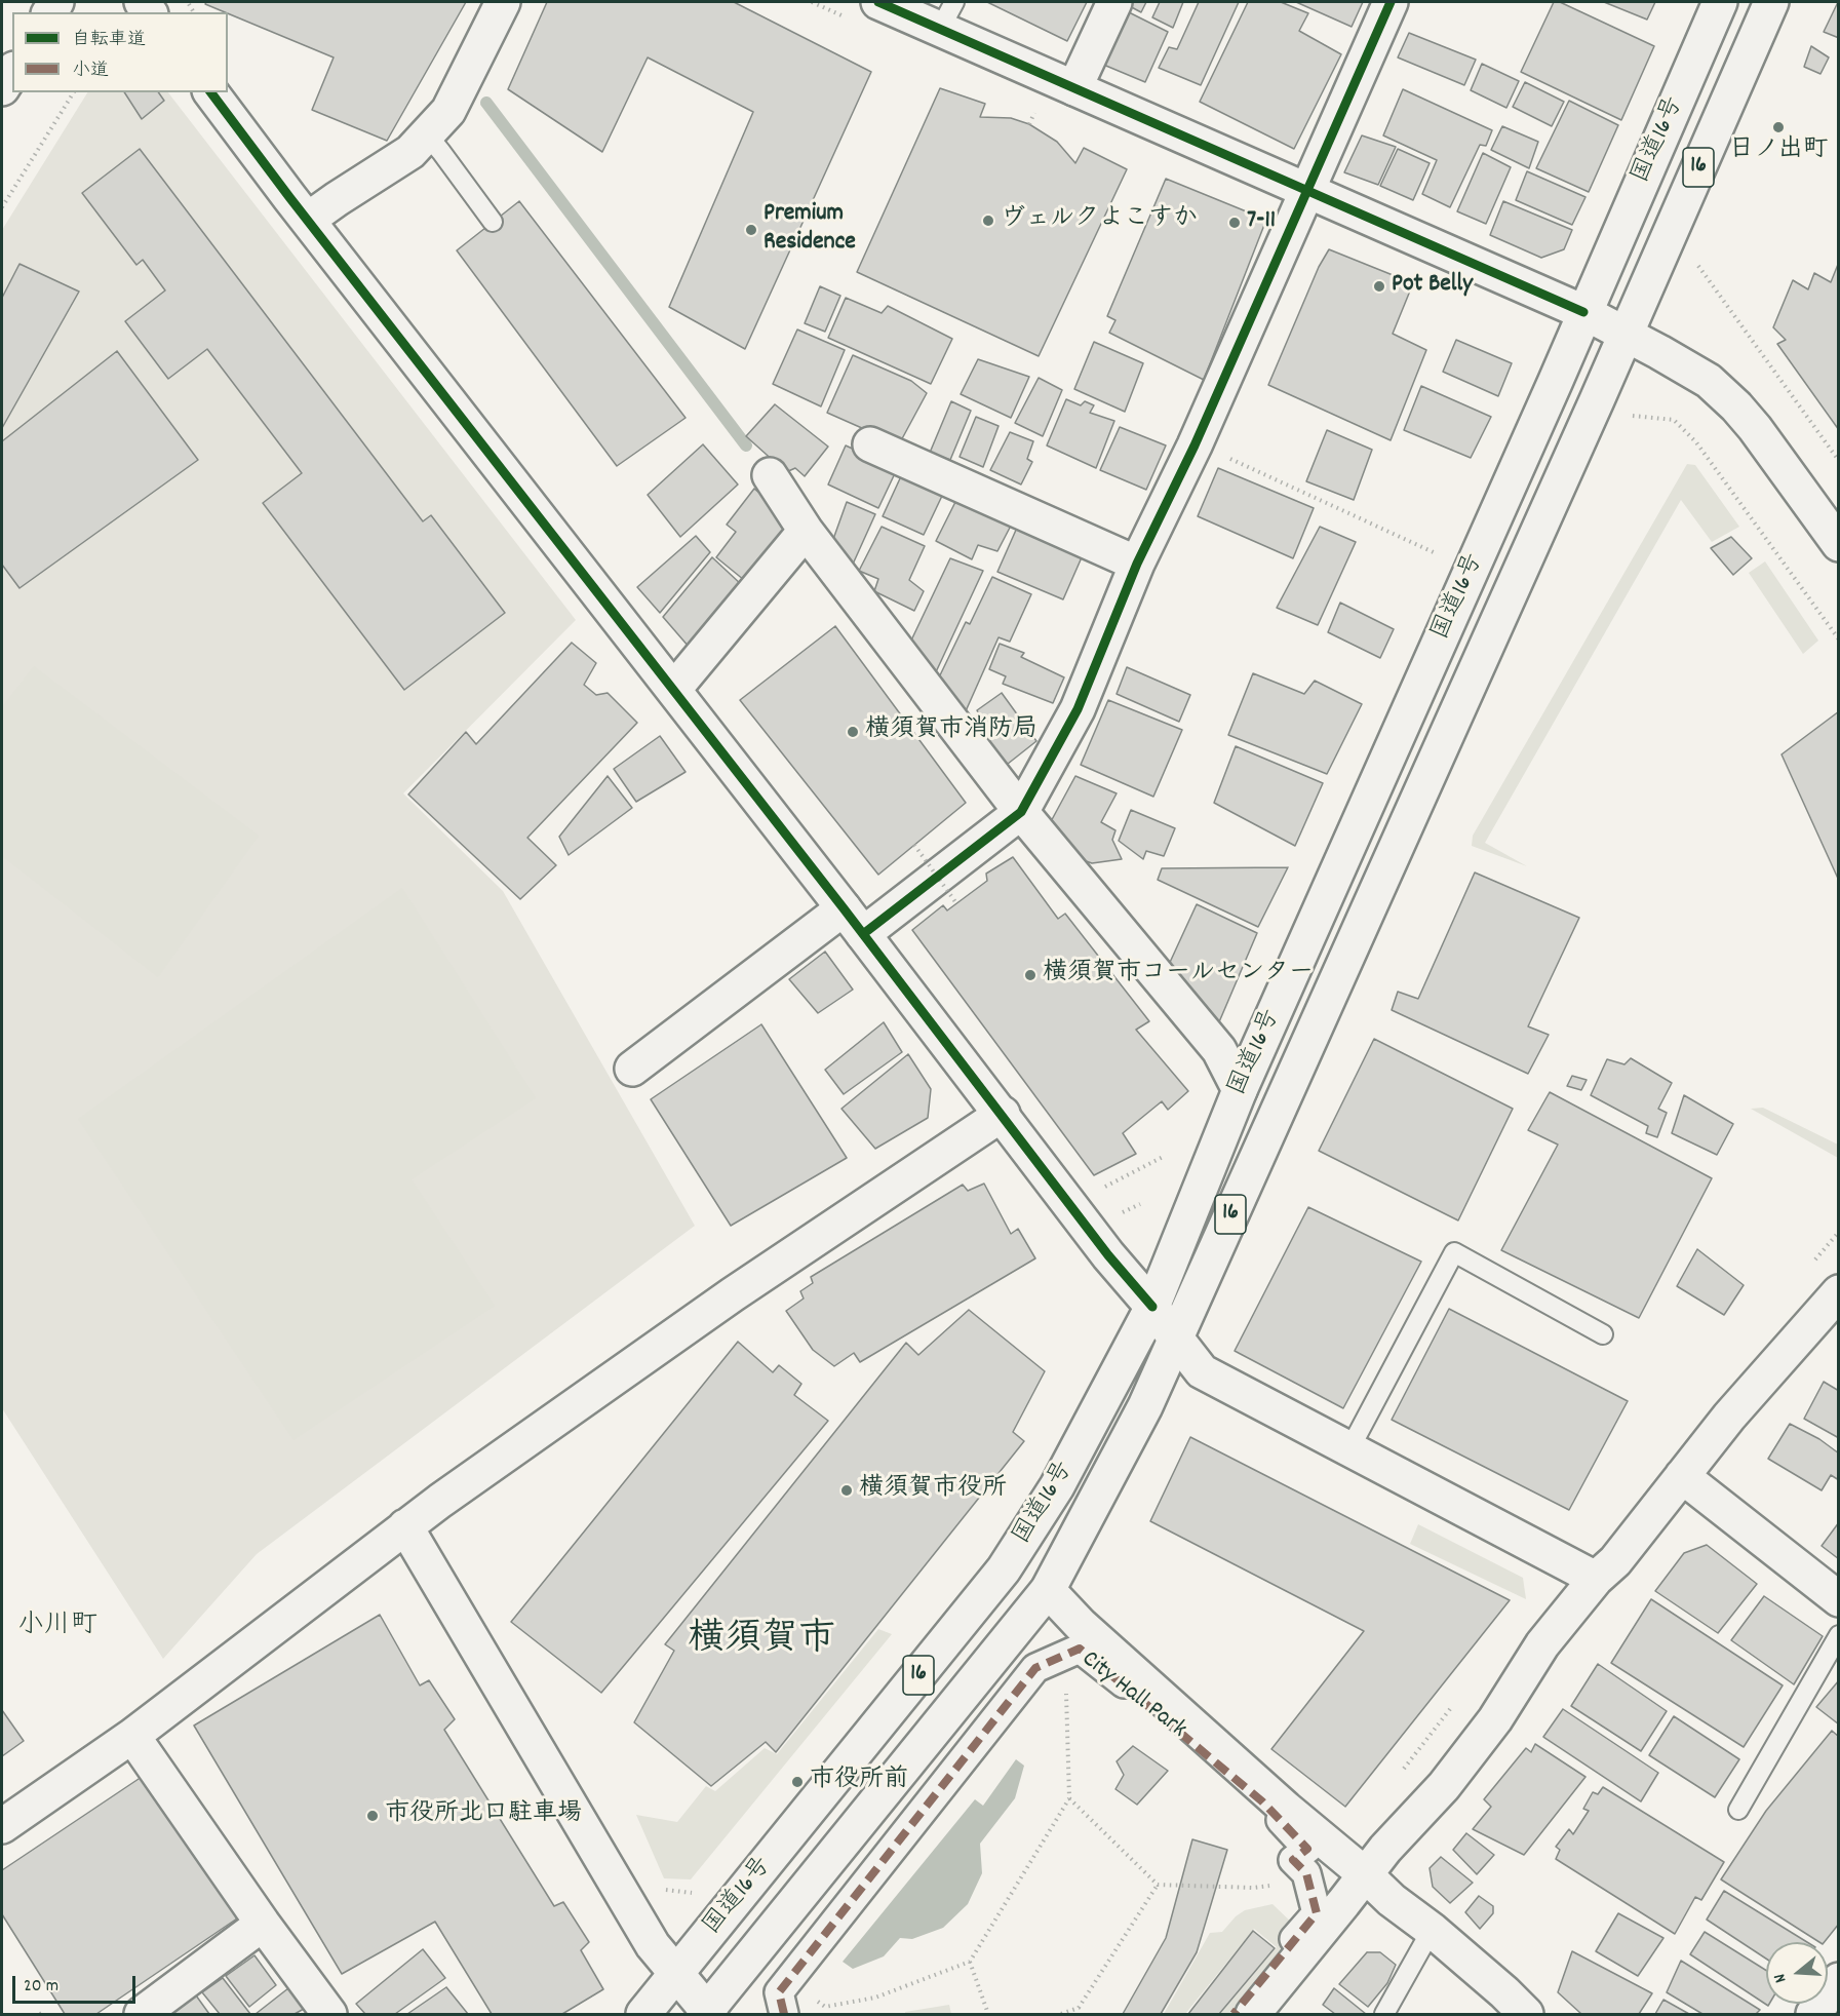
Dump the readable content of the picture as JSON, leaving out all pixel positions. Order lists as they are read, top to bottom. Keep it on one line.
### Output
{"streets":{"main road":["国道16号","16"],"street":["City Hall Park"]},"districts":["小川町","横須賀市"],"places":["日ノ出町","ヴェルクよこすか","7-11","Premium Residence","Pot Belly","横須賀市消防局","横須賀市コールセンター","横須賀市役所","市役所前","市役所北口駐車場"],"legend":["自転車道","小道"],"scale_bar":"20 m","north":"left"}
